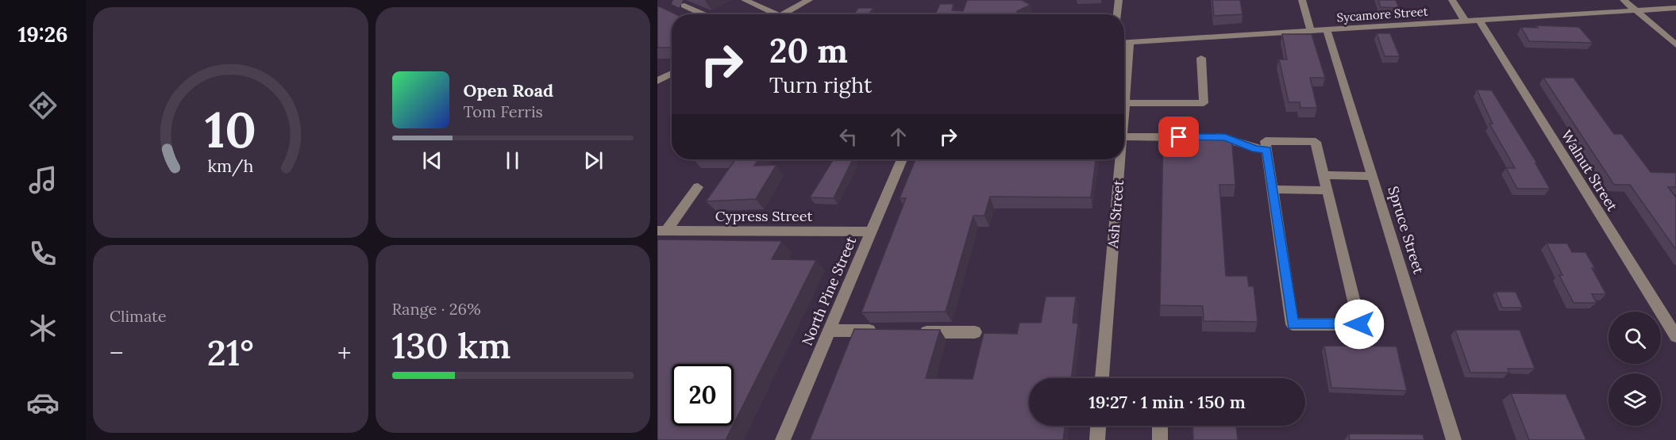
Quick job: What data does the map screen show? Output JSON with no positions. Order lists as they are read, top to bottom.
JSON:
{
  "streets": {
    "street": [
      "Sycamore Street",
      "Walnut Street",
      "Ash Street",
      "Cypress Street",
      "Spruce Street",
      "North Pine Street"
    ]
  },
  "crossings": [
    ["Sycamore Street", "Walnut Street"],
    ["Sycamore Street", "Ash Street"],
    ["Sycamore Street", "Spruce Street"],
    ["Cypress Street", "North Pine Street"]
  ],
  "page": {
    "tabs": "19:26",
    "turn": ["20 m", "Turn right"],
    "song": ["Open Road", "Tom Ferris"],
    "tile": [
      "Climate",
      ["Range · 26%", "130 km"]
    ],
    "heat": ["−", "21°", "+"],
    "limit": "20",
    "trip": "19:27 · 1 min · 150 m",
    "gauge": ["10", "km/h"]
  }
}
